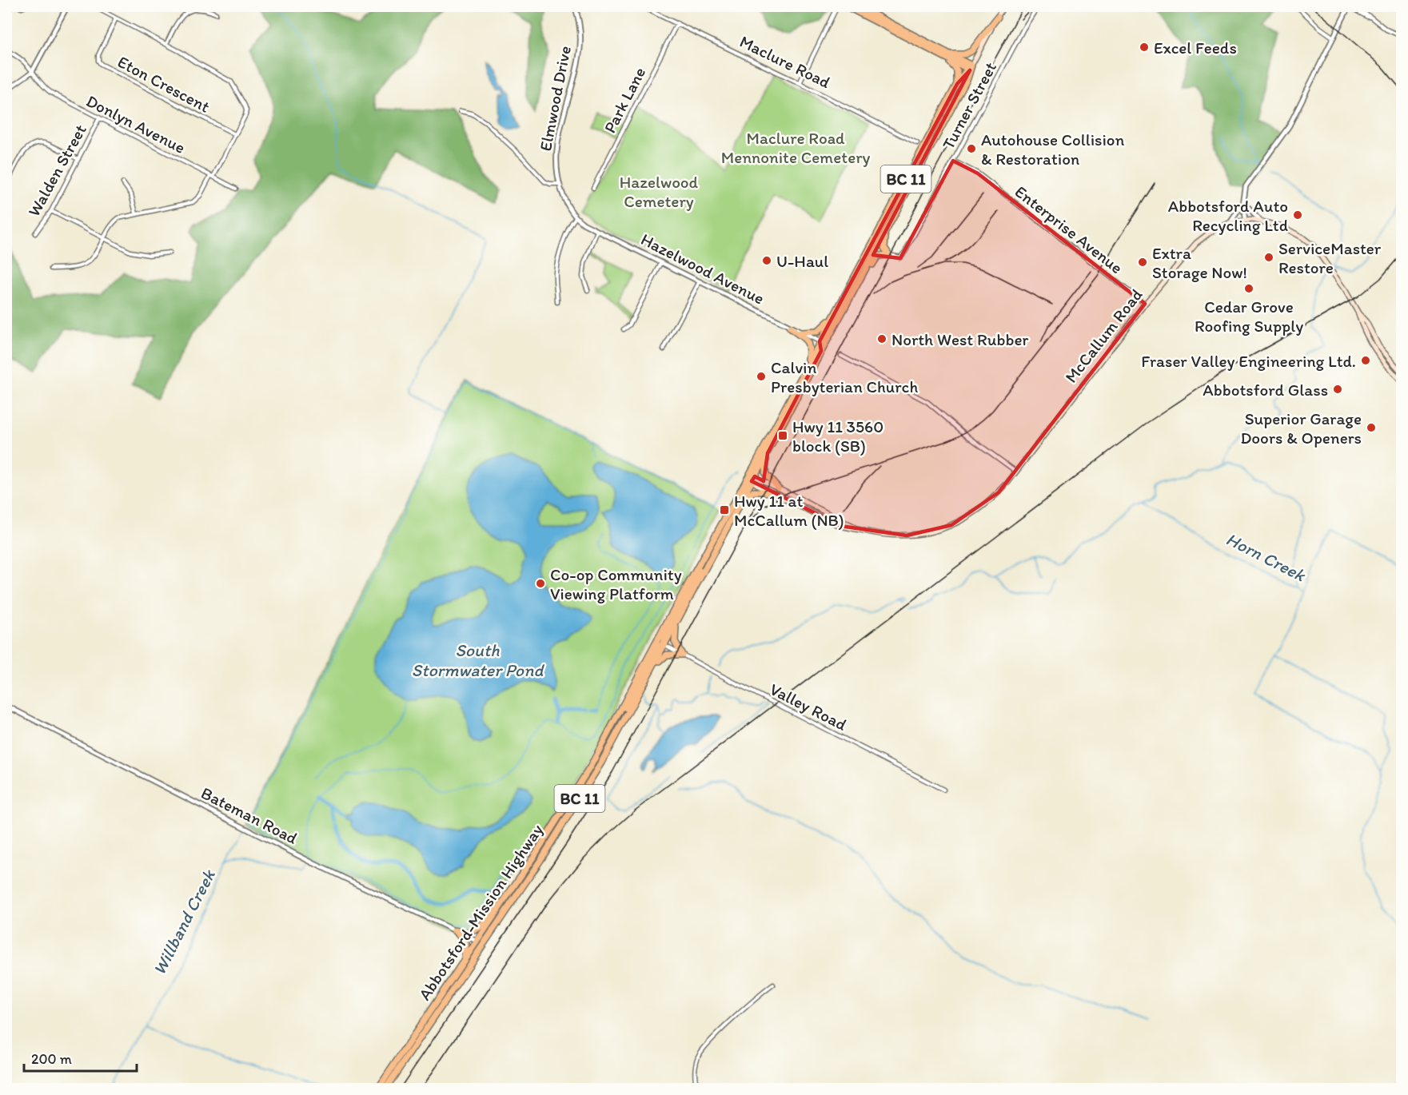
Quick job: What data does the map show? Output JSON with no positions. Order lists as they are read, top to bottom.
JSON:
{
  "streets": {
    "highway": ["BC 11", "Abbotsford-Mission Highway"],
    "main road": ["McCallum Road"],
    "street": [
      "Maclure Road",
      "Eton Crescent",
      "Elmwood Drive",
      "Park Lane",
      "Turner Street",
      "Donlyn Avenue",
      "Walden Street",
      "Enterprise Avenue",
      "Hazelwood Avenue",
      "Valley Road",
      "Bateman Road"
    ]
  },
  "crossings": [
    ["Maclure Road", "Park Lane"],
    ["Elmwood Drive", "Hazelwood Avenue"],
    ["Turner Street", "Enterprise Avenue"],
    ["Donlyn Avenue", "Walden Street"],
    ["Enterprise Avenue", "McCallum Road"],
    ["Hazelwood Avenue", "Abbotsford-Mission Highway"],
    ["McCallum Road", "Abbotsford-Mission Highway"],
    ["Valley Road", "Abbotsford-Mission Highway"],
    ["Bateman Road", "Abbotsford-Mission Highway"]
  ],
  "water": ["Horn Creek", "South Stormwater Pond", "Willband Creek"],
  "parks": ["Maclure Road Mennonite Cemetery", "Hazelwood Cemetery"],
  "places": {
    "other": [
      "Excel Feeds",
      "Autohouse Collision & Restoration",
      "Abbotsford Auto Recycling Ltd",
      "ServiceMaster Restore",
      "U-Haul",
      "Extra Storage Now!",
      "Cedar Grove Roofing Supply",
      "North West Rubber",
      "Fraser Valley Engineering Ltd.",
      "Calvin Presbyterian Church",
      "Abbotsford Glass",
      "Superior Garage Doors & Openers",
      "Co-op Community Viewing Platform"
    ],
    "transit": ["Hwy 11 3560 block (SB)", "Hwy 11 at McCallum (NB)"]
  },
  "scale_bar": "200 m"
}
